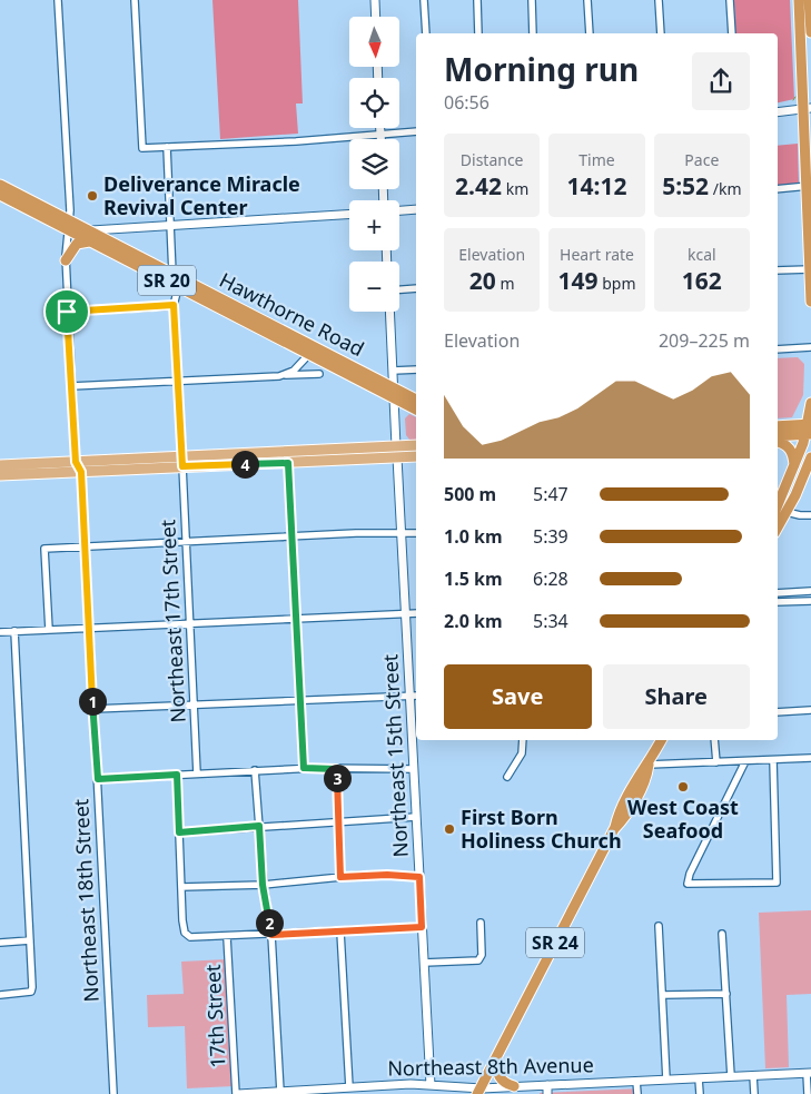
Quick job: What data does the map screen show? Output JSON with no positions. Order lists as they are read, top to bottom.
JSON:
{
  "streets": {
    "highway": ["SR 20", "Hawthorne Road", "SR 24"],
    "street": [
      "Northeast 17th Street",
      "Northeast 15th Street",
      "Northeast 18th Street",
      "17th Street",
      "Northeast 8th Avenue"
    ]
  },
  "crossings": [
    ["Hawthorne Road", "Northeast 17th Street"],
    ["Northeast 15th Street", "Northeast 8th Avenue"],
    ["SR 24", "Northeast 8th Avenue"],
    ["17th Street", "Northeast 8th Avenue"]
  ],
  "places": ["Deliverance Miracle Revival Center", "West Coast Seafood", "First Born Holiness Church"],
  "north": "bottom",
  "page": {
    "map_buttons": ["+", "−"],
    "heading": ["Morning run", "06:56"],
    "stats": [
      ["Distance", "2.42 km"],
      ["Time", "14:12"],
      ["Pace", "5:52 /km"],
      ["Elevation", "20 m"],
      ["Heart rate", "149 bpm"],
      ["kcal", "162"]
    ],
    "chart": ["Elevation", "209–225 m"],
    "pins": [
      "4",
      "1",
      "3",
      "2"
    ],
    "list": [
      {
        "name": "500 m",
        "note": "5:47"
      },
      {
        "name": "1.0 km",
        "note": "5:39"
      },
      {
        "name": "1.5 km",
        "note": "6:28"
      },
      {
        "name": "2.0 km",
        "note": "5:34"
      }
    ],
    "buttons": ["Save", "Share"]
  }
}
